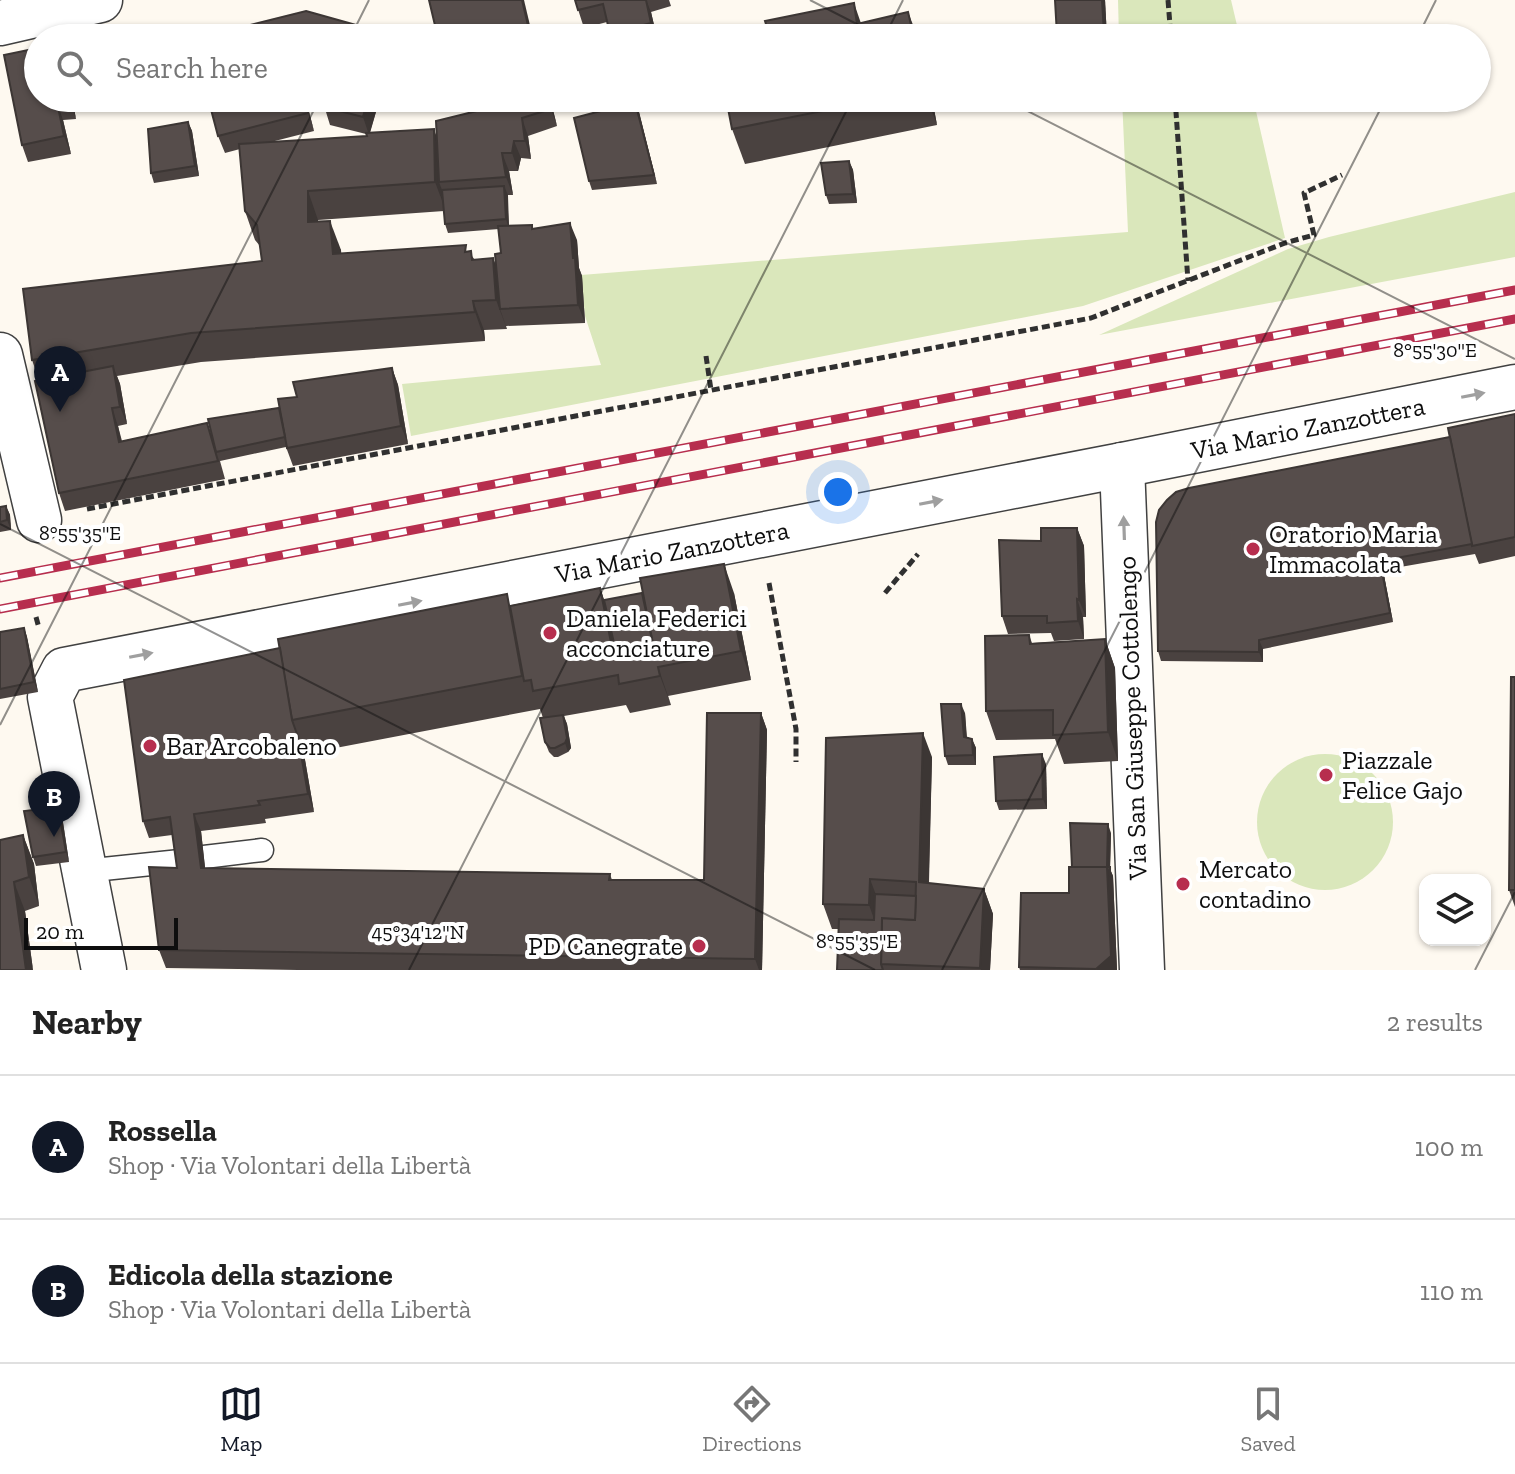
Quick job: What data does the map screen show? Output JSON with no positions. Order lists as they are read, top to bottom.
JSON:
{
  "streets": {
    "street": ["Via Mario Zanzottera", "Via San Giuseppe Cottolengo"]
  },
  "crossings": [
    ["Via Mario Zanzottera", "Via San Giuseppe Cottolengo"]
  ],
  "one_way": ["Via Mario Zanzottera", "Via San Giuseppe Cottolengo"],
  "places": [
    "Oratorio Maria Immacolata",
    "Daniela Federici acconciature",
    "Bar Arcobaleno",
    "Piazzale Felice Gajo",
    "Mercato contadino",
    "PD Canegrate"
  ],
  "scale_bar": "20 m",
  "page": {
    "search": "Search here",
    "pins": ["A", "B"],
    "scale": "20 m",
    "heading": ["Nearby", "2 results"],
    "list": [
      {
        "mark": "A",
        "name": "Rossella",
        "note": "Shop · Via Volontari della Libertà",
        "value": "100 m"
      },
      {
        "mark": "B",
        "name": "Edicola della stazione",
        "note": "Shop · Via Volontari della Libertà",
        "value": "110 m"
      }
    ],
    "nav": ["Map", "Directions", "Saved"]
  },
  "coordinates": ["8°55'30\"E", "8°55'35\"E", "45°34'12\"N"]
}
